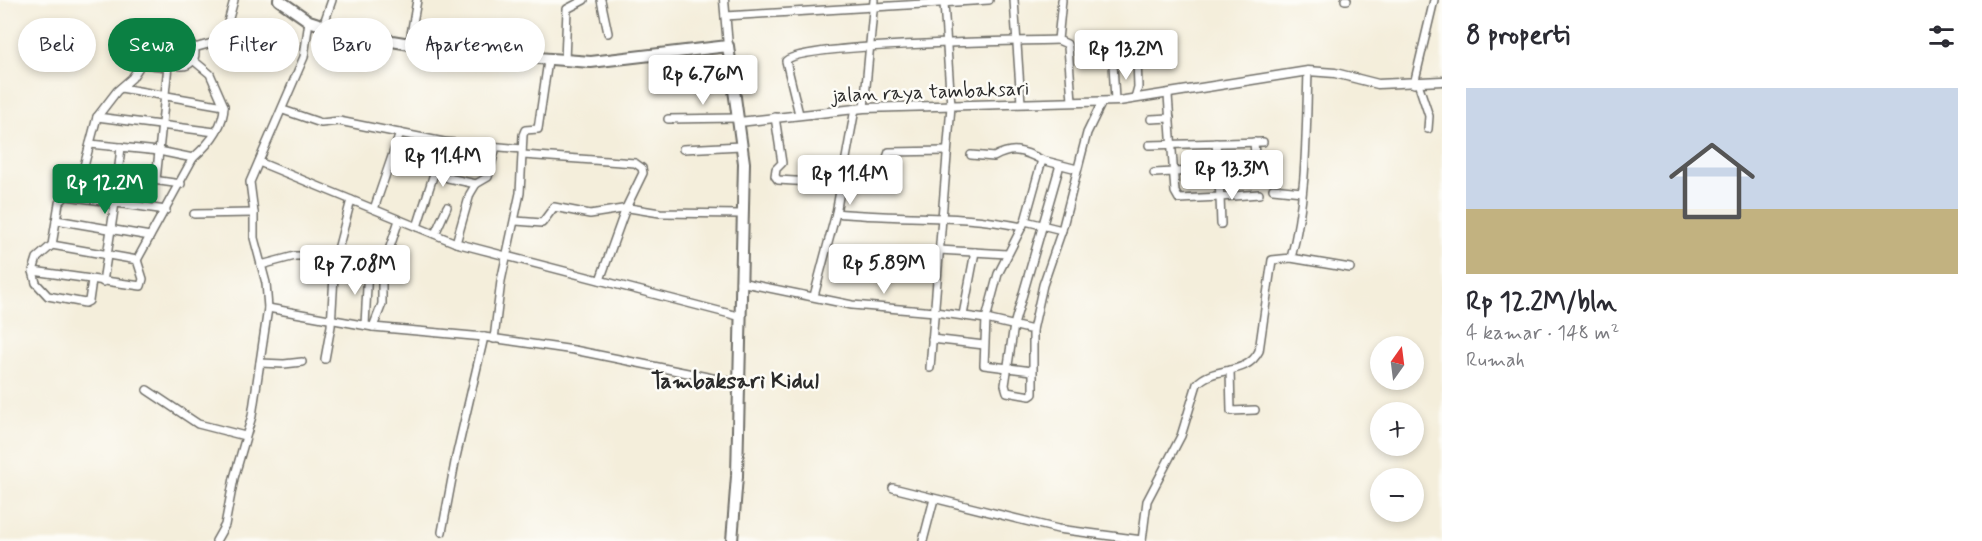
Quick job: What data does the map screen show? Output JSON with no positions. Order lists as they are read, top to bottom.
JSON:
{
  "streets": {
    "street": ["jalan raya tambaksari"]
  },
  "districts": ["Tambaksari Kidul"],
  "north": "top",
  "page": {
    "heading": "8 properti",
    "chip": [
      "Beli",
      "Sewa",
      "Filter",
      "Baru",
      "Apartemen"
    ],
    "price": [
      "Rp 13.2M",
      "Rp 6.76M",
      "Rp 11.4M",
      "Rp 13.3M",
      "Rp 11.4M",
      "Rp 12.2M",
      "Rp 5.89M",
      "Rp 7.08M"
    ],
    "list": [
      {
        "name": "Rp 12.2M/bln",
        "note": "4 kamar · 148 m² · Rumah"
      }
    ],
    "map_buttons": ["+", "−"]
  }
}
